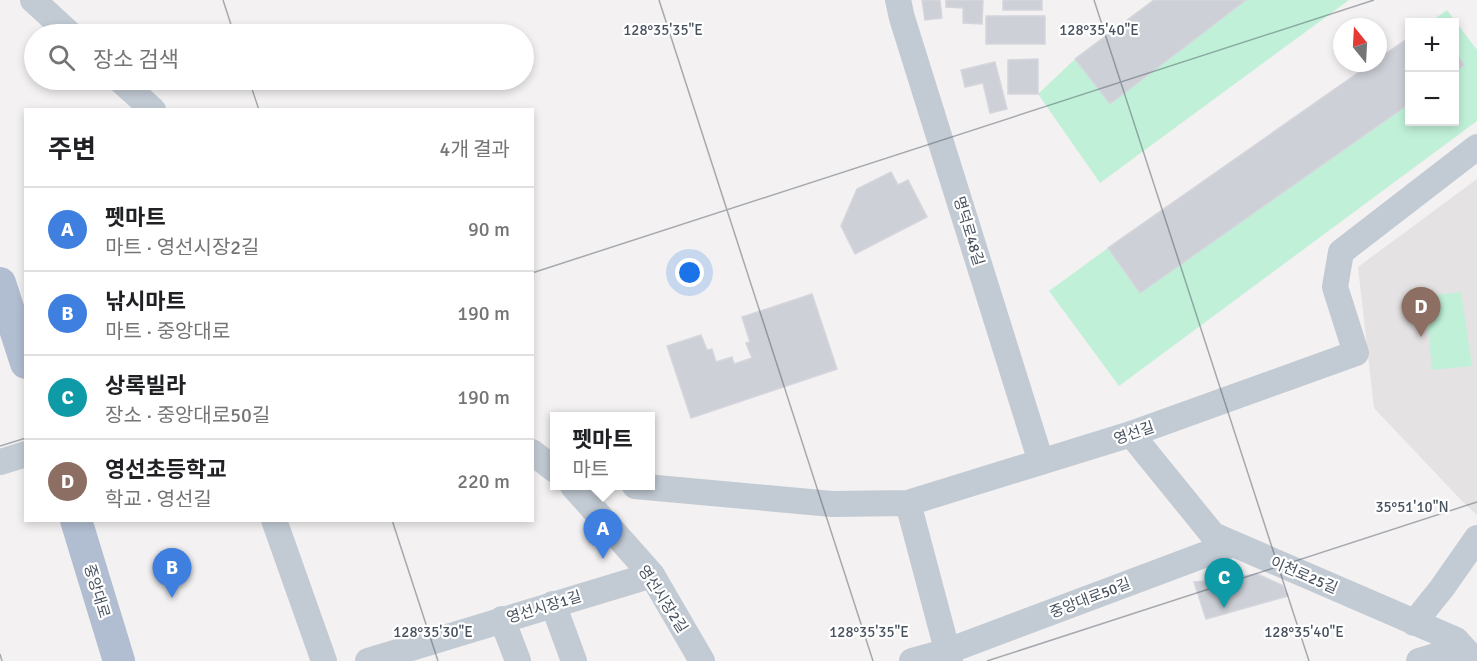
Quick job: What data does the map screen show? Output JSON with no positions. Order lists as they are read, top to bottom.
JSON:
{
  "streets": {
    "main road": ["중앙대로"],
    "street": [
      "명덕로48길",
      "영선길",
      "이천로25길",
      "중앙대로50길",
      "영선시장2길",
      "영선시장1길"
    ]
  },
  "crossings": [
    ["명덕로48길", "영선길"],
    ["영선길", "이천로25길"],
    ["이천로25길", "중앙대로50길"],
    ["영선시장2길", "영선시장1길"]
  ],
  "north": "top",
  "page": {
    "map_buttons": ["+", "−"],
    "search": "장소 검색",
    "heading": ["주변", "4개 결과"],
    "list": [
      {
        "mark": "A",
        "name": "펫마트",
        "note": "마트 · 영선시장2길",
        "value": "90 m"
      },
      {
        "mark": "B",
        "name": "낚시마트",
        "note": "마트 · 중앙대로",
        "value": "190 m"
      },
      {
        "mark": "C",
        "name": "상록빌라",
        "note": "장소 · 중앙대로50길",
        "value": "190 m"
      },
      {
        "mark": "D",
        "name": "영선초등학교",
        "note": "학교 · 영선길",
        "value": "220 m"
      }
    ],
    "pins": [
      "D",
      "A",
      "B",
      "C"
    ],
    "popup": ["펫마트", "마트"]
  },
  "coordinates": [
    "128°35'35\"E",
    "128°35'40\"E",
    "35°51'10\"N",
    "128°35'30\"E"
  ]
}
